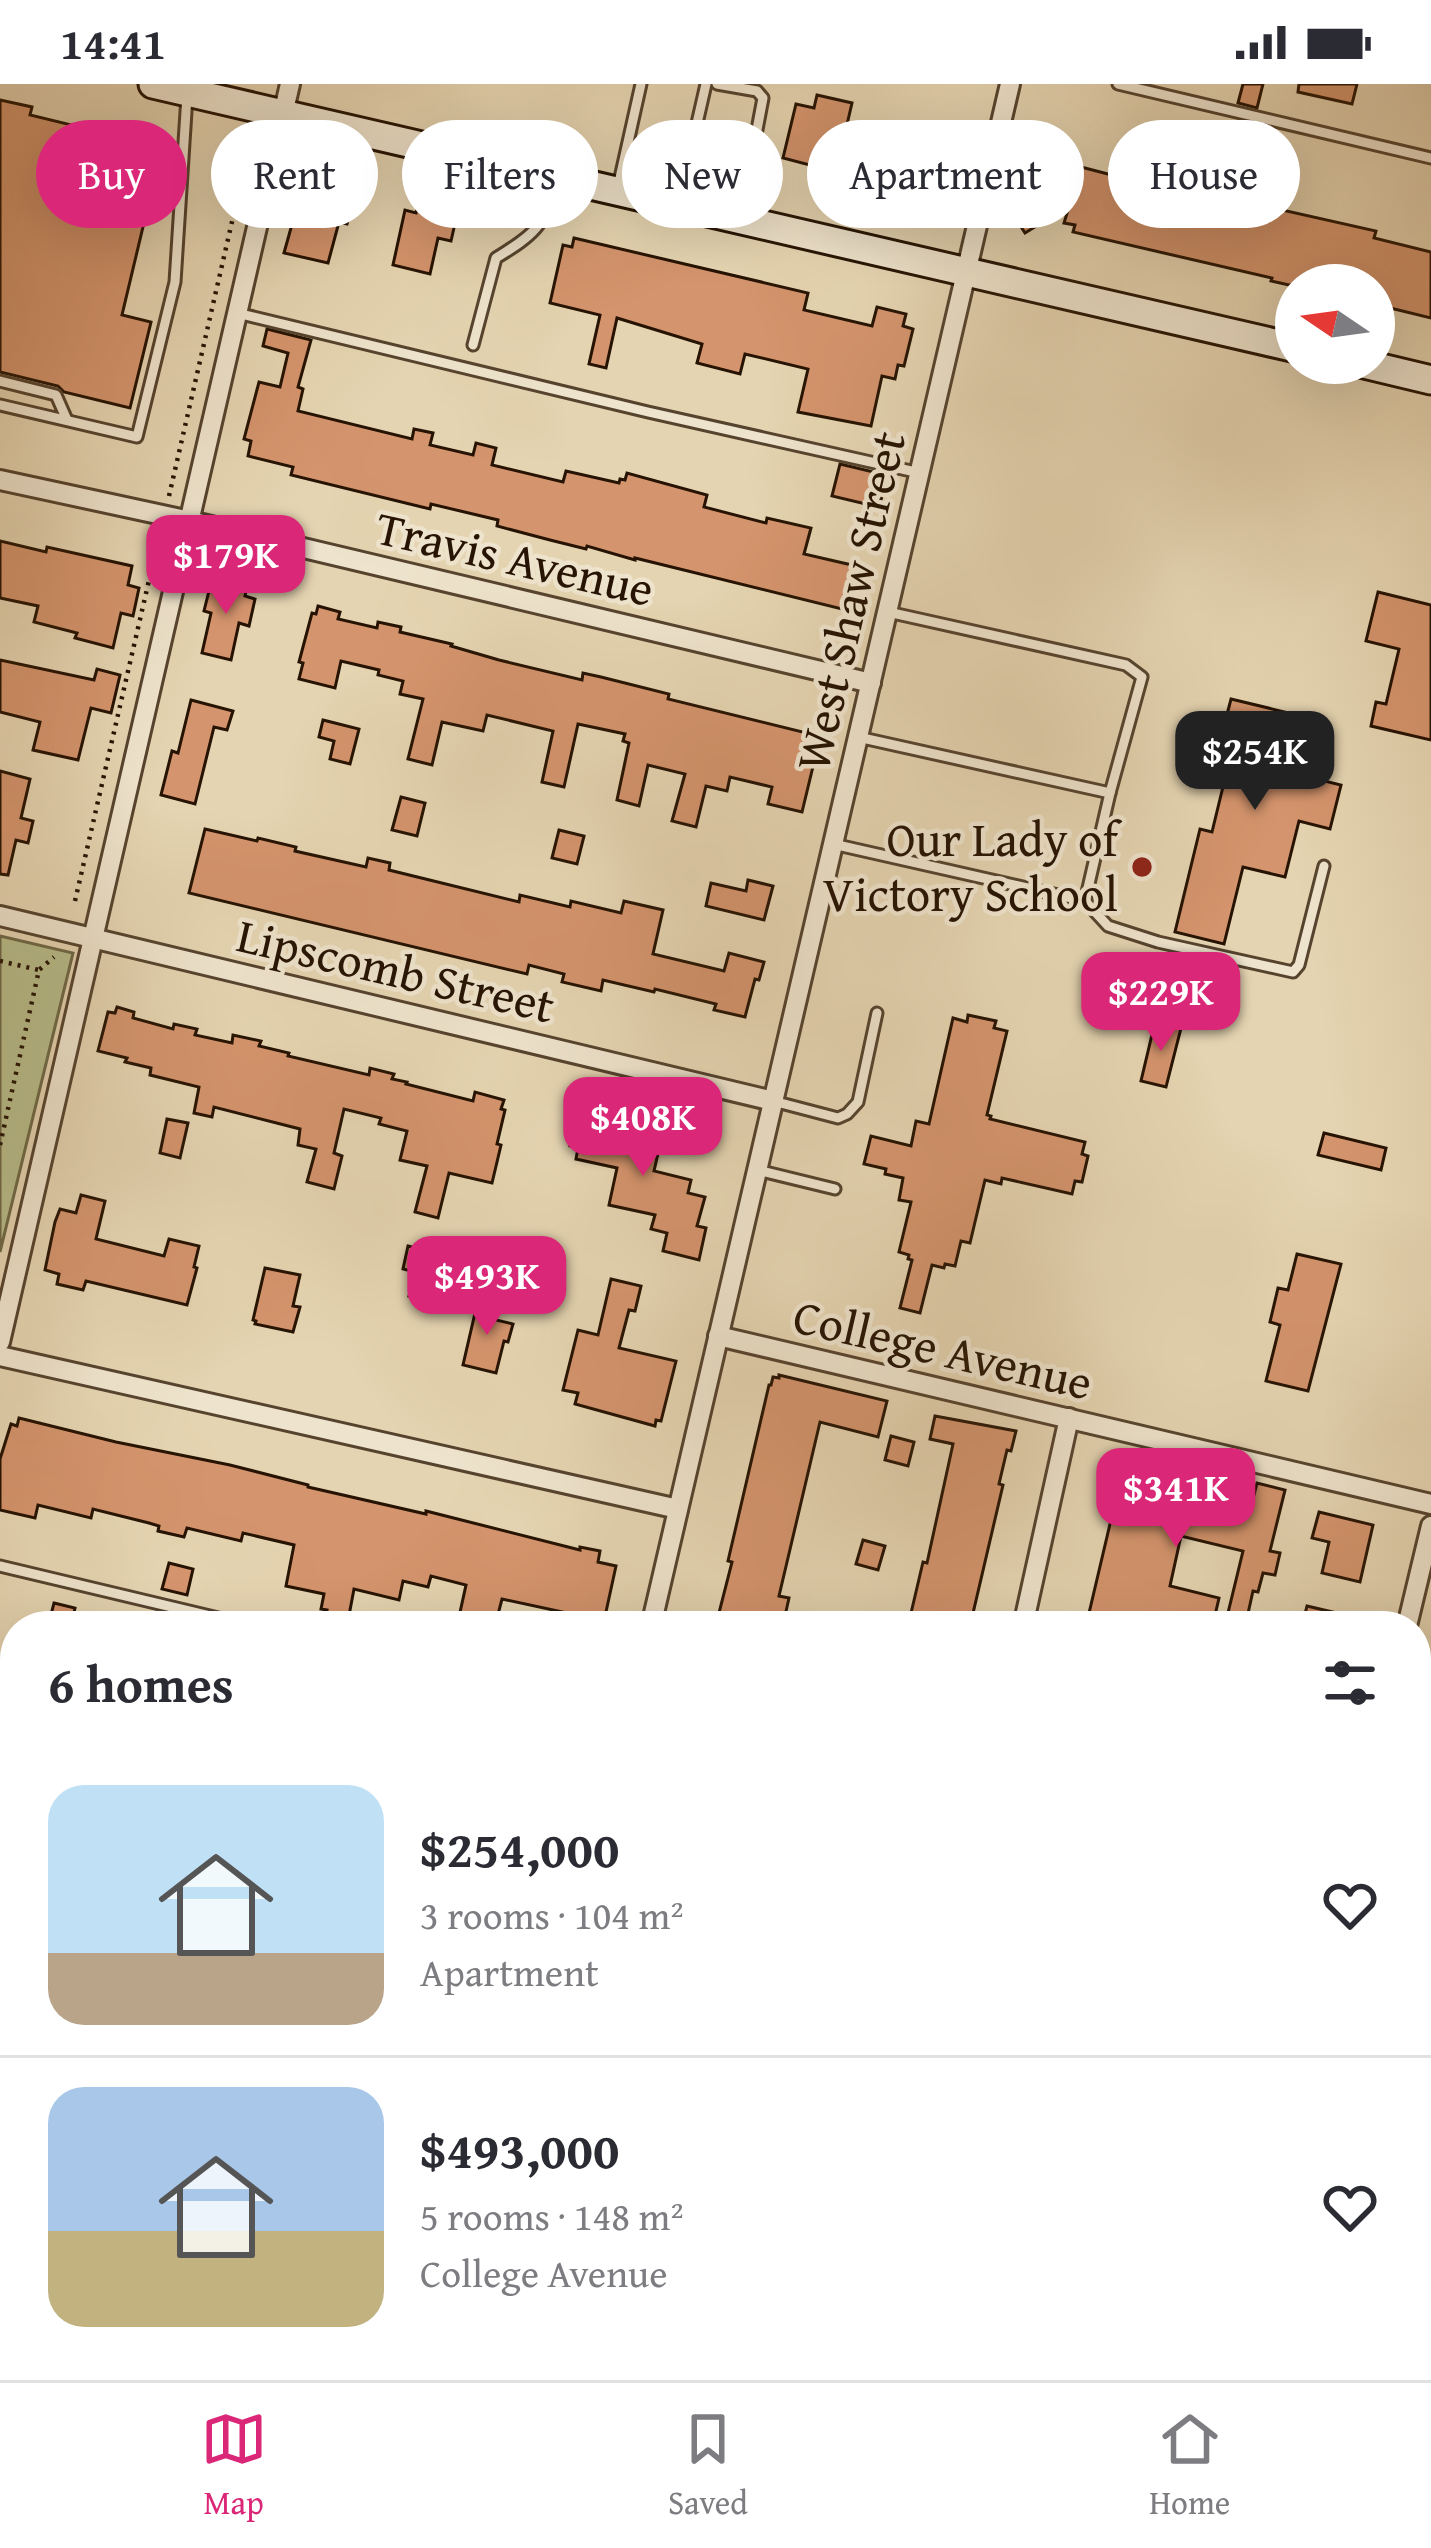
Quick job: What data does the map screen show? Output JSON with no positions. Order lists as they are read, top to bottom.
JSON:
{
  "streets": {
    "street": [
      "Travis Avenue",
      "West Shaw Street",
      "Lipscomb Street",
      "College Avenue"
    ]
  },
  "crossings": [
    ["Travis Avenue", "West Shaw Street"],
    ["West Shaw Street", "Lipscomb Street"],
    ["West Shaw Street", "College Avenue"]
  ],
  "places": ["Our Lady of Victory School"],
  "north": "left",
  "page": {
    "status": "14:41",
    "chip": [
      "Buy",
      "Rent",
      "Filters",
      "New",
      "Apartment",
      "House"
    ],
    "price": [
      "$179K",
      "$254K",
      "$229K",
      "$408K",
      "$493K",
      "$341K"
    ],
    "heading": "6 homes",
    "list": [
      {
        "name": "$254,000",
        "note": "3 rooms · 104 m² · Apartment"
      },
      {
        "name": "$493,000",
        "note": "5 rooms · 148 m² · College Avenue"
      }
    ],
    "tabs": ["Map", "Saved", "Home"]
  }
}
